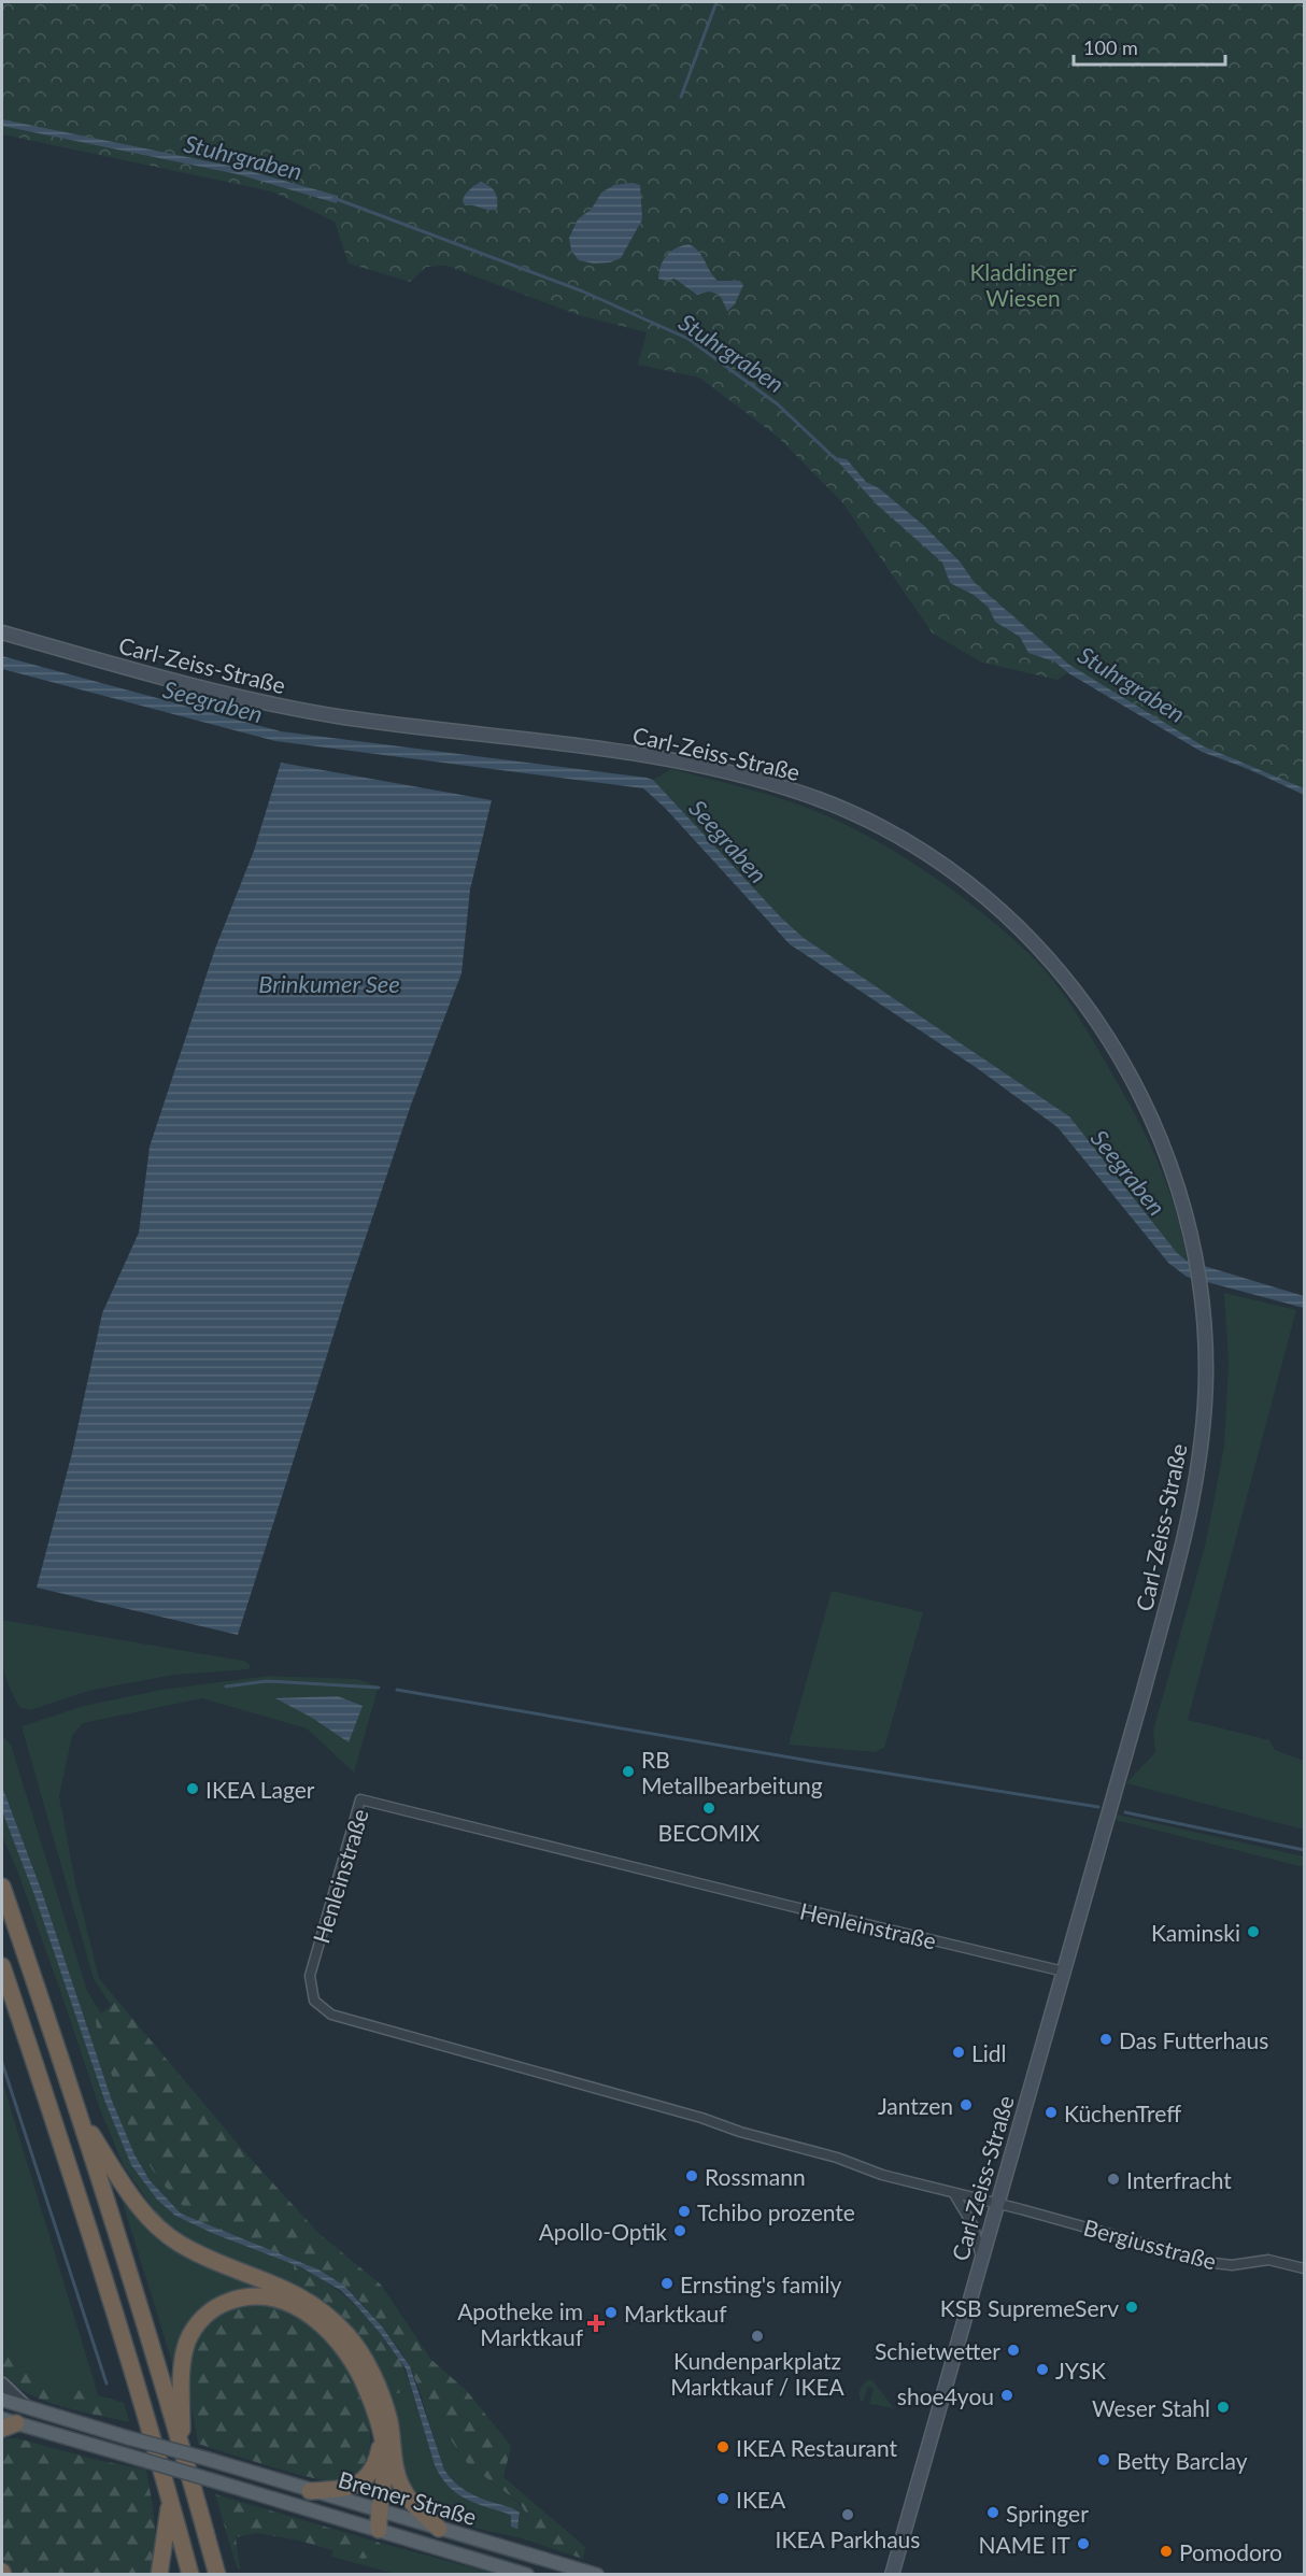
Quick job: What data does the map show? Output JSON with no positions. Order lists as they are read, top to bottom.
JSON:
{
  "streets": {
    "main road": ["Carl-Zeiss-Straße", "Bremer Straße"],
    "street": ["Henleinstraße", "Bergiusstraße"]
  },
  "crossings": [
    ["Carl-Zeiss-Straße", "Henleinstraße"],
    ["Carl-Zeiss-Straße", "Bergiusstraße"],
    ["Henleinstraße", "Bergiusstraße"]
  ],
  "water": ["Stuhrgraben", "Seegraben", "Brinkumer See"],
  "parks": ["Kladdinger Wiesen"],
  "places": {
    "other": [
      "RB Metallbearbeitung",
      "IKEA Lager",
      "BECOMIX",
      "Kaminski",
      "Das Futterhaus",
      "Lidl",
      "Jantzen",
      "KüchenTreff",
      "Rossmann",
      "Interfracht",
      "Tchibo prozente",
      "Apollo-Optik",
      "Ernsting's family",
      "KSB SupremeServ",
      "Marktkauf",
      "Kundenparkplatz Marktkauf / IKEA",
      "Schietwetter",
      "JYSK",
      "shoe4you",
      "Weser Stahl",
      "IKEA Restaurant",
      "Betty Barclay",
      "IKEA",
      "Springer",
      "IKEA Parkhaus",
      "NAME IT",
      "Pomodoro"
    ],
    "health": ["Apotheke im Marktkauf"]
  },
  "scale_bar": "100 m"
}
